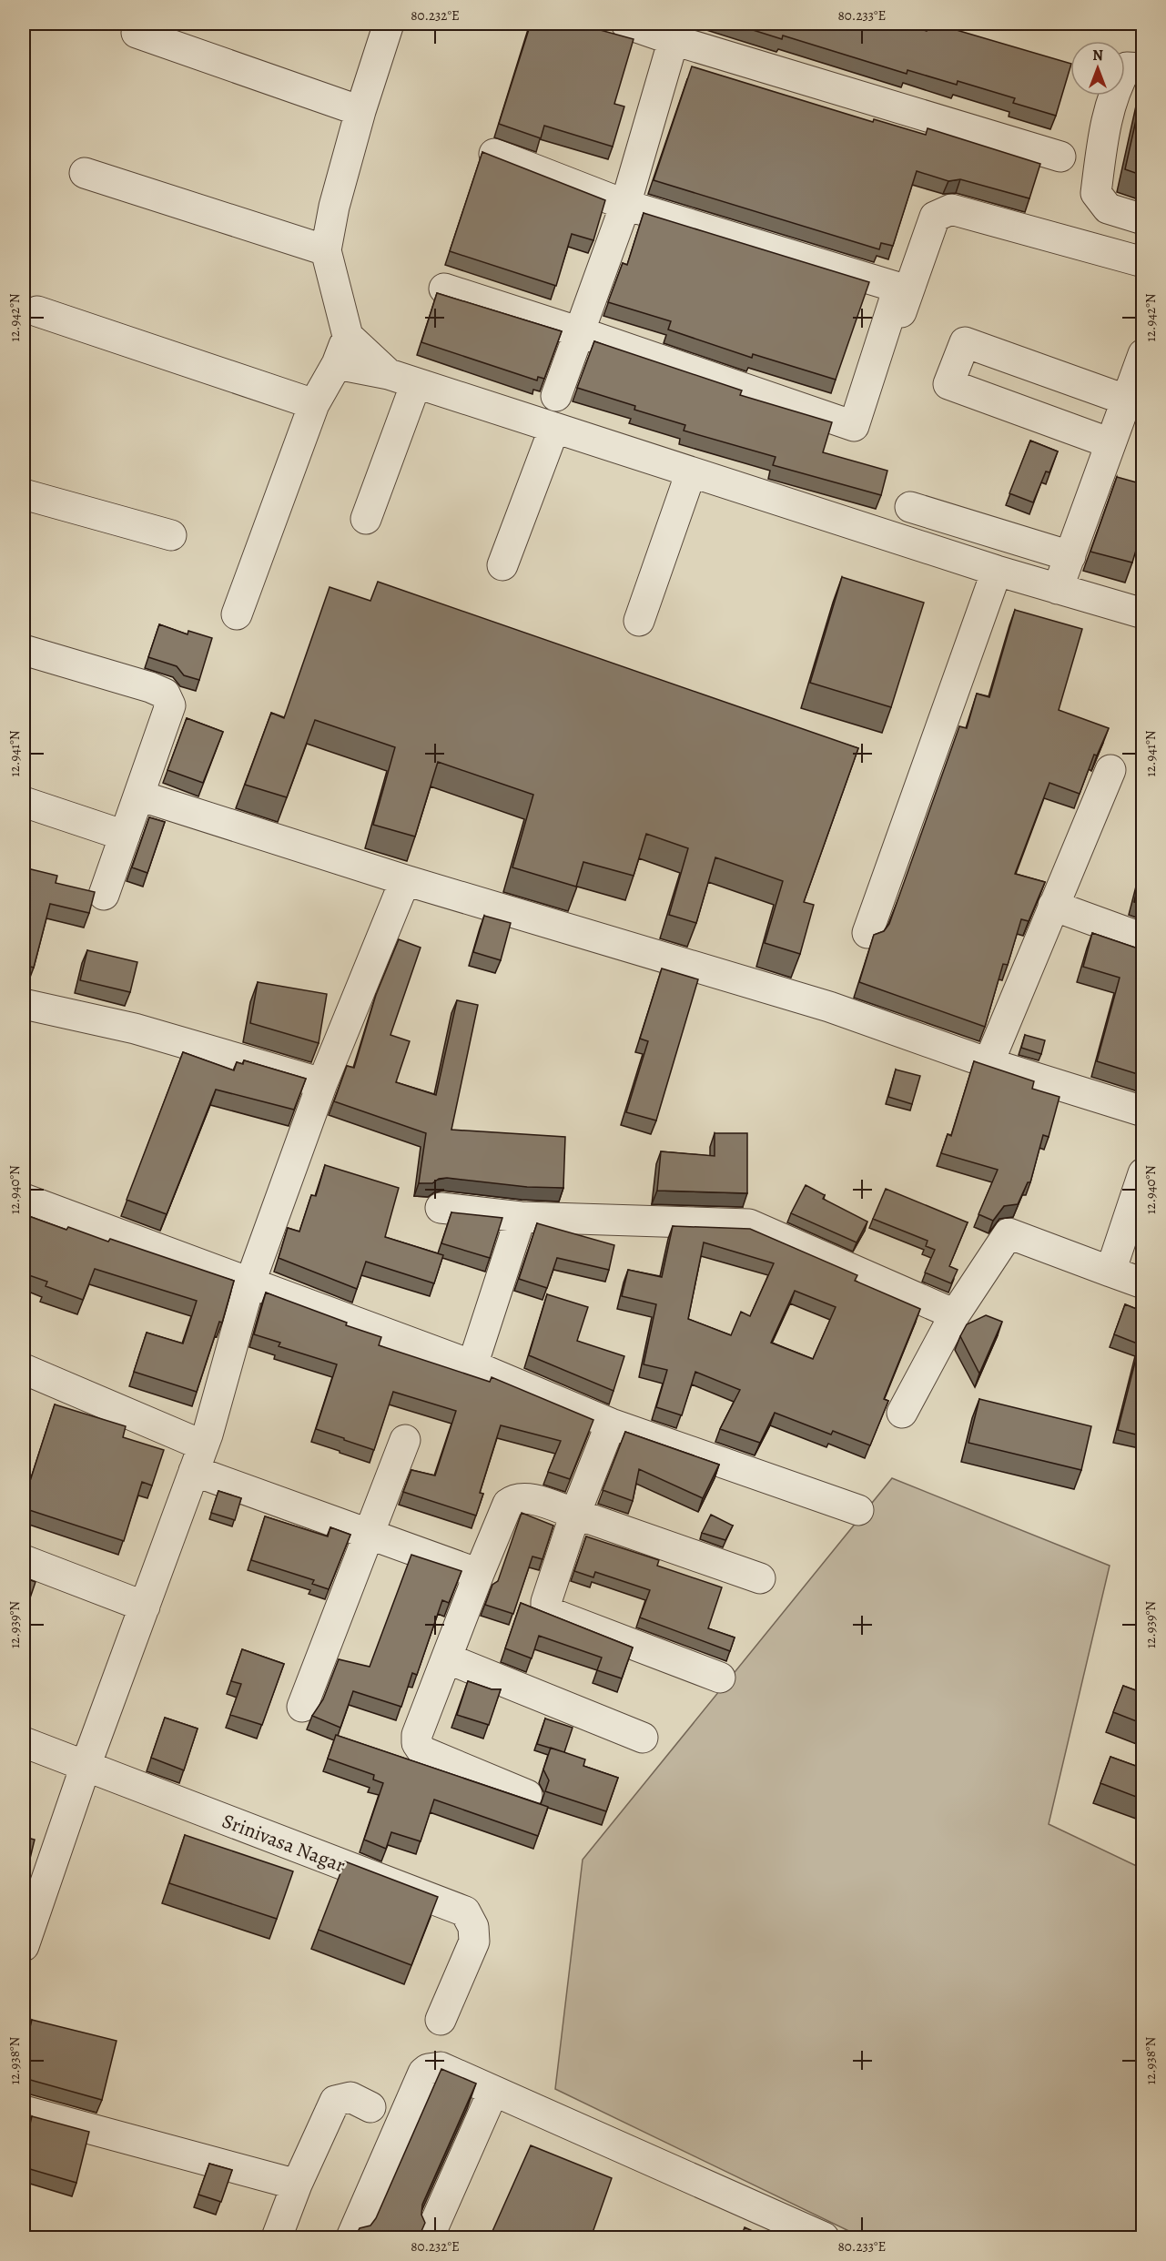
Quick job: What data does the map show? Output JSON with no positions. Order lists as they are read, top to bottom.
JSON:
{
  "streets": {
    "street": ["Srinivasa Nagar"]
  },
  "north": "top",
  "coordinates": [
    "80.232°E",
    "80.233°E",
    "12.942°N",
    "12.941°N",
    "12.940°N",
    "12.939°N",
    "12.938°N"
  ]
}
